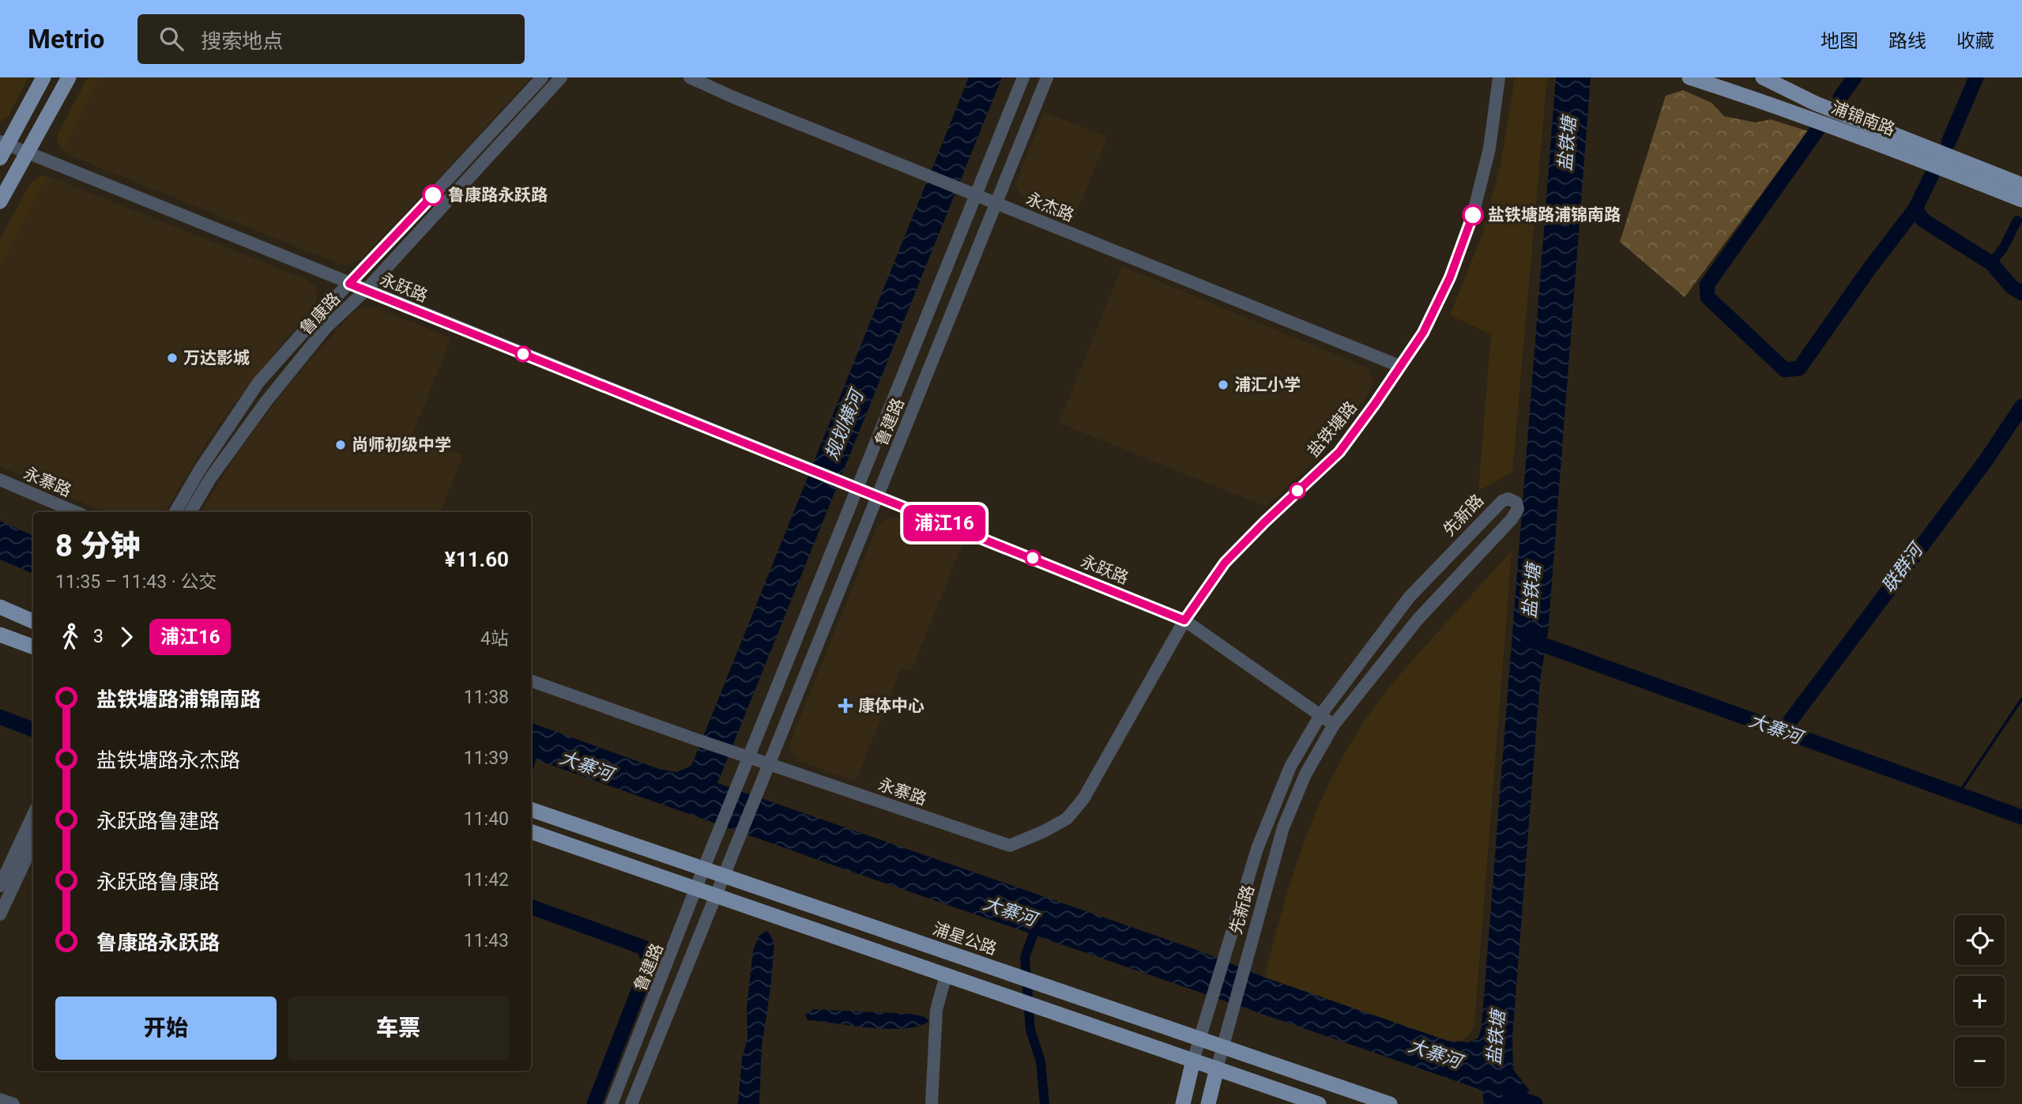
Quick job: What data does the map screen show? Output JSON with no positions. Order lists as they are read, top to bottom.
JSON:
{
  "streets": {
    "main road": ["浦锦南路", "浦星公路"],
    "street": [
      "永杰路",
      "永跃路",
      "鲁康路",
      "鲁建路",
      "盐铁塘路",
      "永寨路",
      "先新路"
    ]
  },
  "crossings": [
    ["永杰路", "鲁建路"],
    ["永杰路", "盐铁塘路"],
    ["永跃路", "鲁康路"],
    ["永跃路", "鲁建路"],
    ["永跃路", "盐铁塘路"],
    ["永跃路", "先新路"],
    ["鲁建路", "永寨路"],
    ["鲁建路", "浦星公路"],
    ["盐铁塘路", "永寨路"],
    ["先新路", "浦星公路"]
  ],
  "water": [
    "盐铁塘",
    "规划横河",
    "联群河",
    "大寨河"
  ],
  "places": {
    "other": [
      "鲁康路永跃路",
      "盐铁塘路浦锦南路",
      "万达影城",
      "浦汇小学",
      "尚师初级中学"
    ],
    "health": ["康体中心"]
  },
  "lines": ["bus line 浦江16"],
  "page": {
    "header": "Metrio",
    "search": "搜索地点",
    "nav": ["地图", "路线", "收藏"],
    "on_map": "浦江16",
    "heading": ["8 分钟", "11:35 – 11:43 · 公交", "¥11.60"],
    "legs": ["3", "浦江16", "4站"],
    "list": [
      {
        "name": "盐铁塘路浦锦南路",
        "value": "11:38"
      },
      {
        "name": "盐铁塘路永杰路",
        "value": "11:39"
      },
      {
        "name": "永跃路鲁建路",
        "value": "11:40"
      },
      {
        "name": "永跃路鲁康路",
        "value": "11:42"
      },
      {
        "name": "鲁康路永跃路",
        "value": "11:43"
      }
    ],
    "map_buttons": ["+", "−"],
    "buttons": ["开始", "车票"]
  }
}
